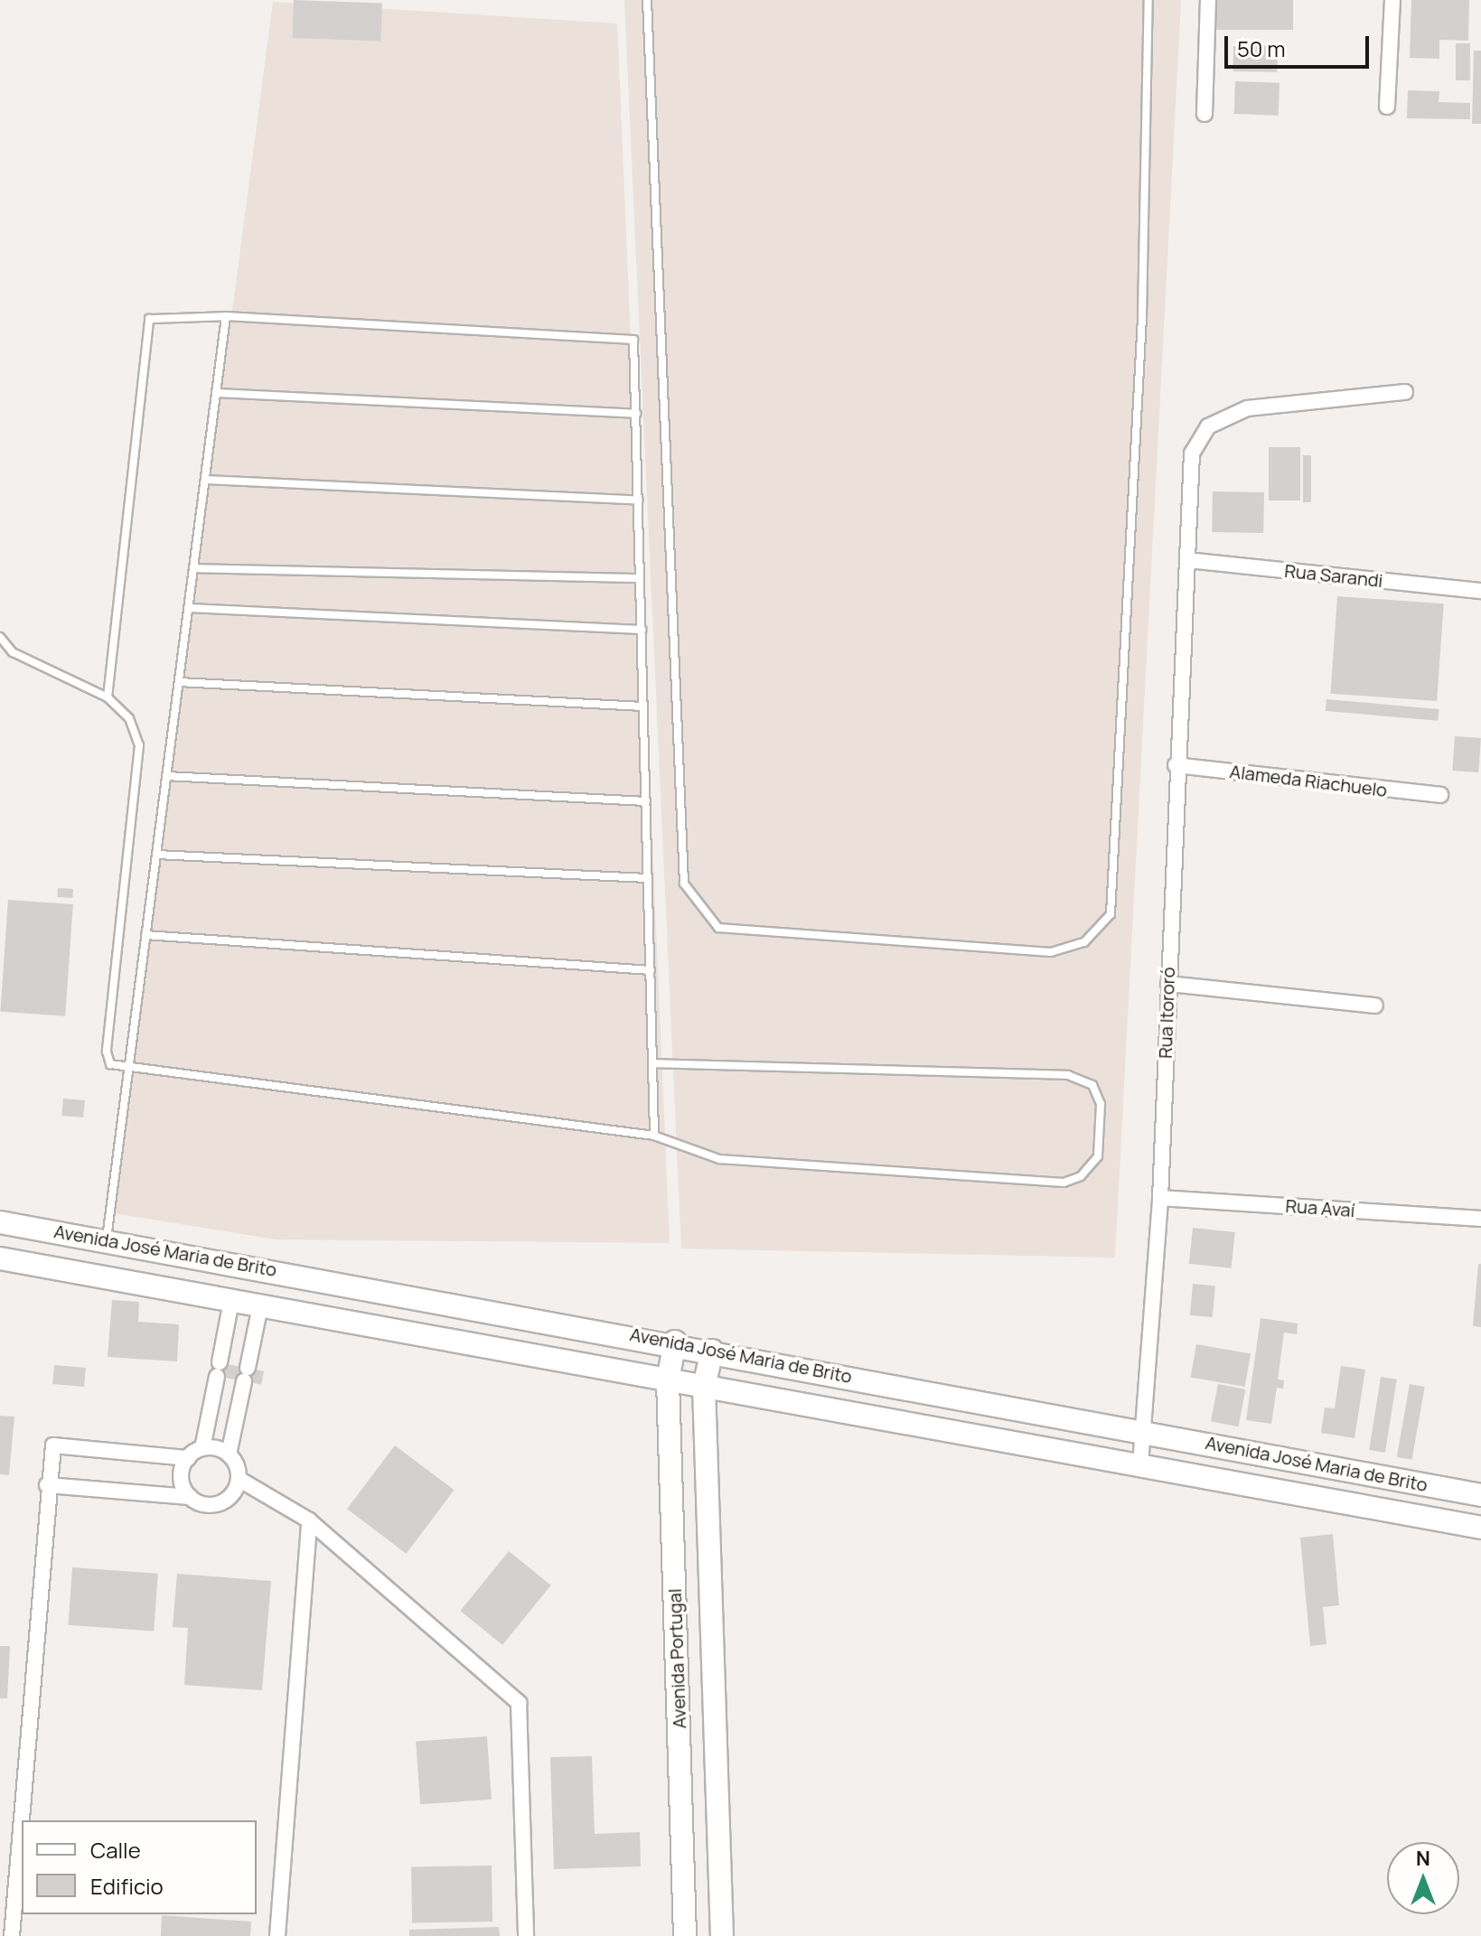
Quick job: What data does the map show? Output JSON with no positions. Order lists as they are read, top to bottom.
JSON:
{
  "streets": {
    "main road": ["Avenida José Maria de Brito", "Avenida Portugal"],
    "street": [
      "Rua Sarandi",
      "Alameda Riachuelo",
      "Rua Itororó",
      "Rua Avaí"
    ]
  },
  "crossings": [
    ["Rua Sarandi", "Rua Itororó"],
    ["Alameda Riachuelo", "Rua Itororó"],
    ["Rua Itororó", "Rua Avaí"],
    ["Rua Itororó", "Avenida José Maria de Brito"],
    ["Avenida José Maria de Brito", "Avenida Portugal"]
  ],
  "legend": ["Calle", "Edificio"],
  "scale_bar": "50 m",
  "north": "top"
}
